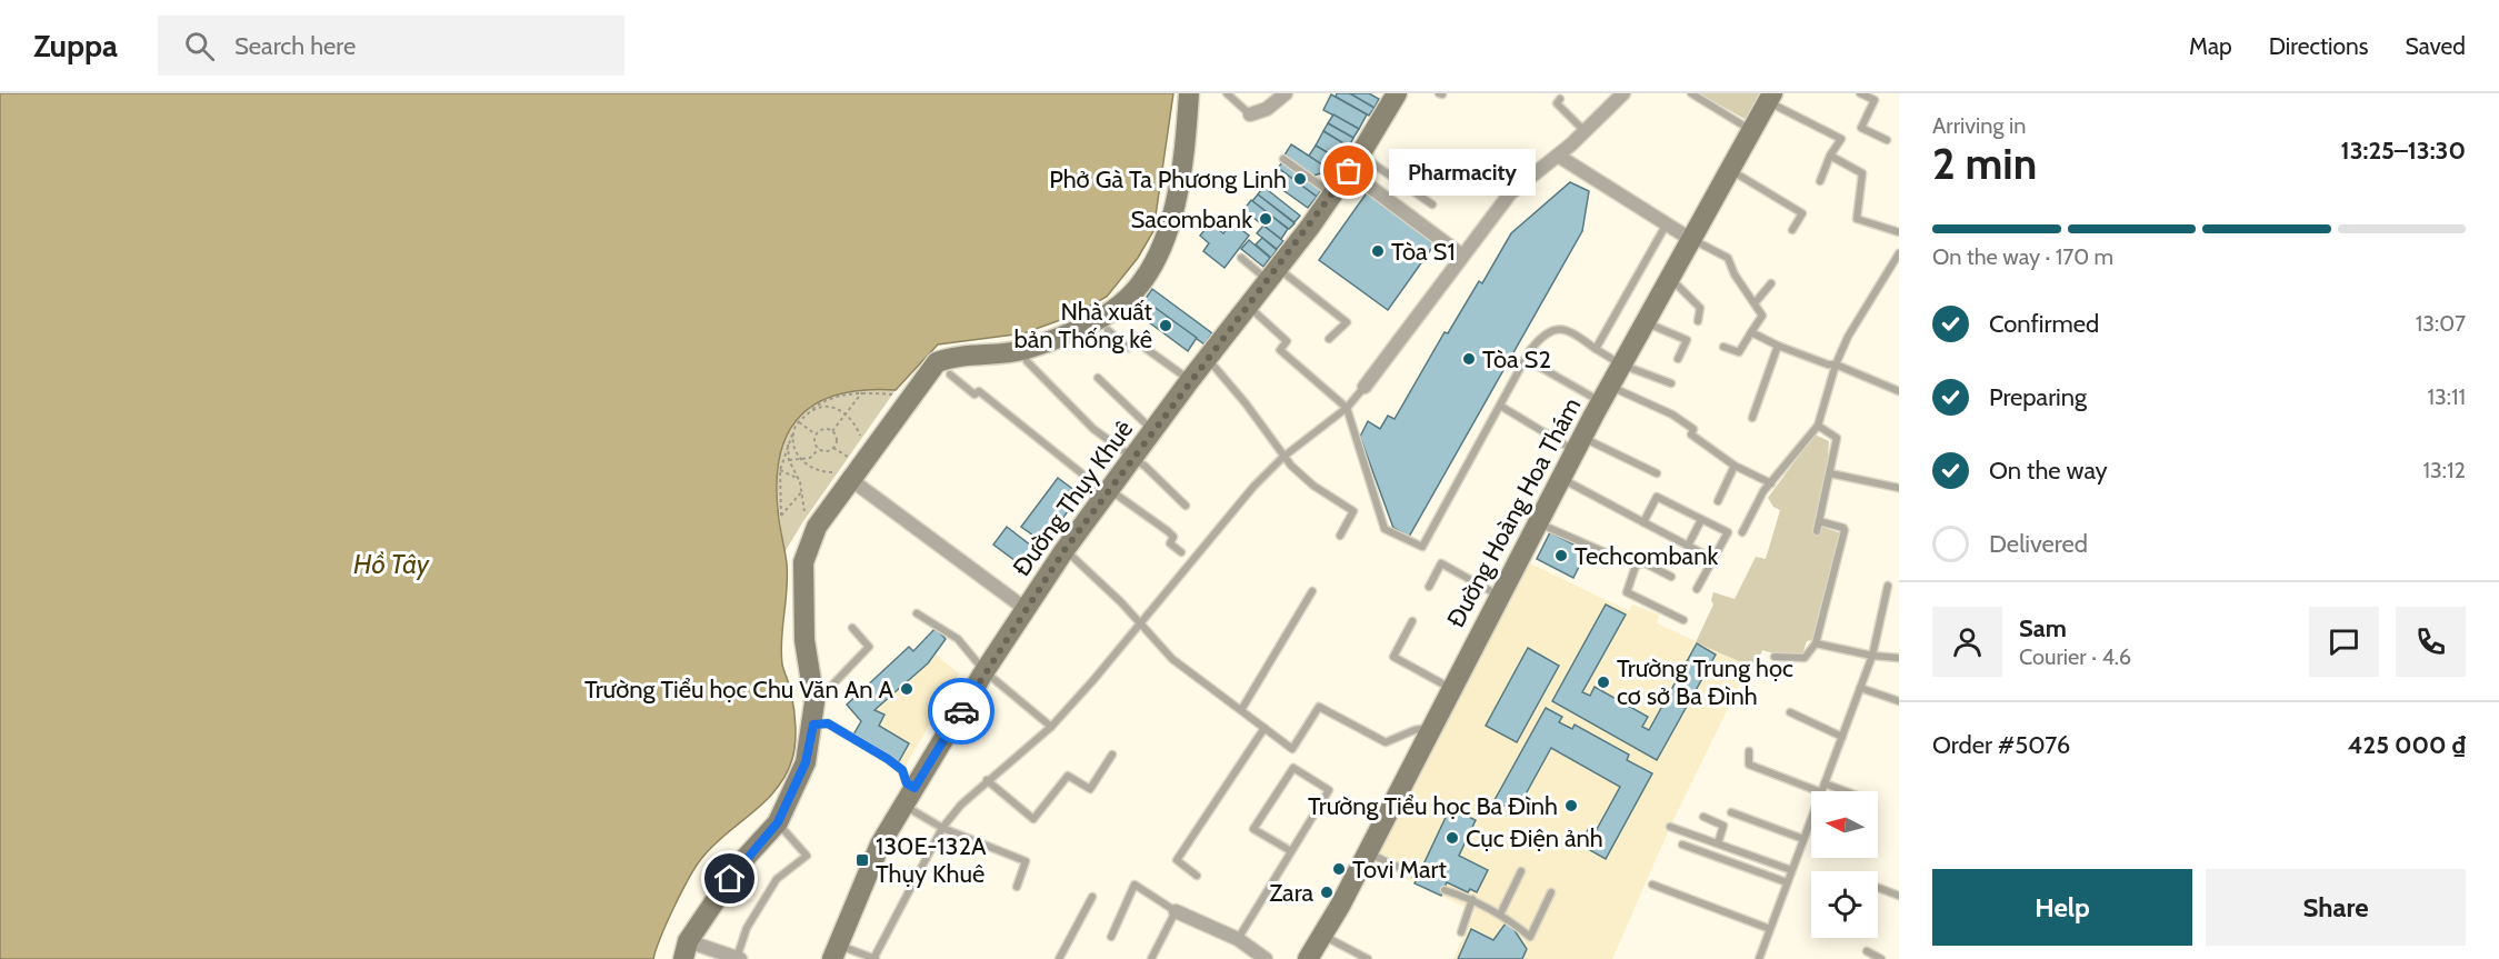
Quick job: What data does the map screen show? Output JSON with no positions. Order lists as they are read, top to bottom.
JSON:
{
  "streets": {
    "main road": ["Đường Thụy Khuê", "Đường Hoàng Hoa Thám"]
  },
  "water": ["Hồ Tây"],
  "places": {
    "other": [
      "Pharmacity",
      "Phở Gà Ta Phương Linh",
      "Sacombank",
      "Tòa S1",
      "Nhà xuất bản Thống kê",
      "Tòa S2",
      "Techcombank",
      "Trường Trung học cơ sở Ba Đình",
      "Trường Tiểu học Chu Văn An A",
      "Trường Tiểu học Ba Đình",
      "Cục Điện ảnh",
      "Tovi Mart",
      "Zara"
    ],
    "transit": ["130E-132A Thụy Khuê"]
  },
  "north": "left",
  "page": {
    "header": "Zuppa",
    "search": "Search here",
    "nav": ["Map", "Directions", "Saved"],
    "heading": ["2 min", "Arriving in", "13:25–13:30"],
    "panel": [
      "Sam",
      "Courier · 4.6",
      "Order #5076",
      "425 000 ₫"
    ],
    "bubble": "Pharmacity",
    "bar": "On the way · 170 m",
    "list": [
      ["Confirmed", "13:07"],
      ["Preparing", "13:11"],
      ["On the way", "13:12"],
      "Delivered"
    ],
    "buttons": ["Help", "Share"]
  }
}
